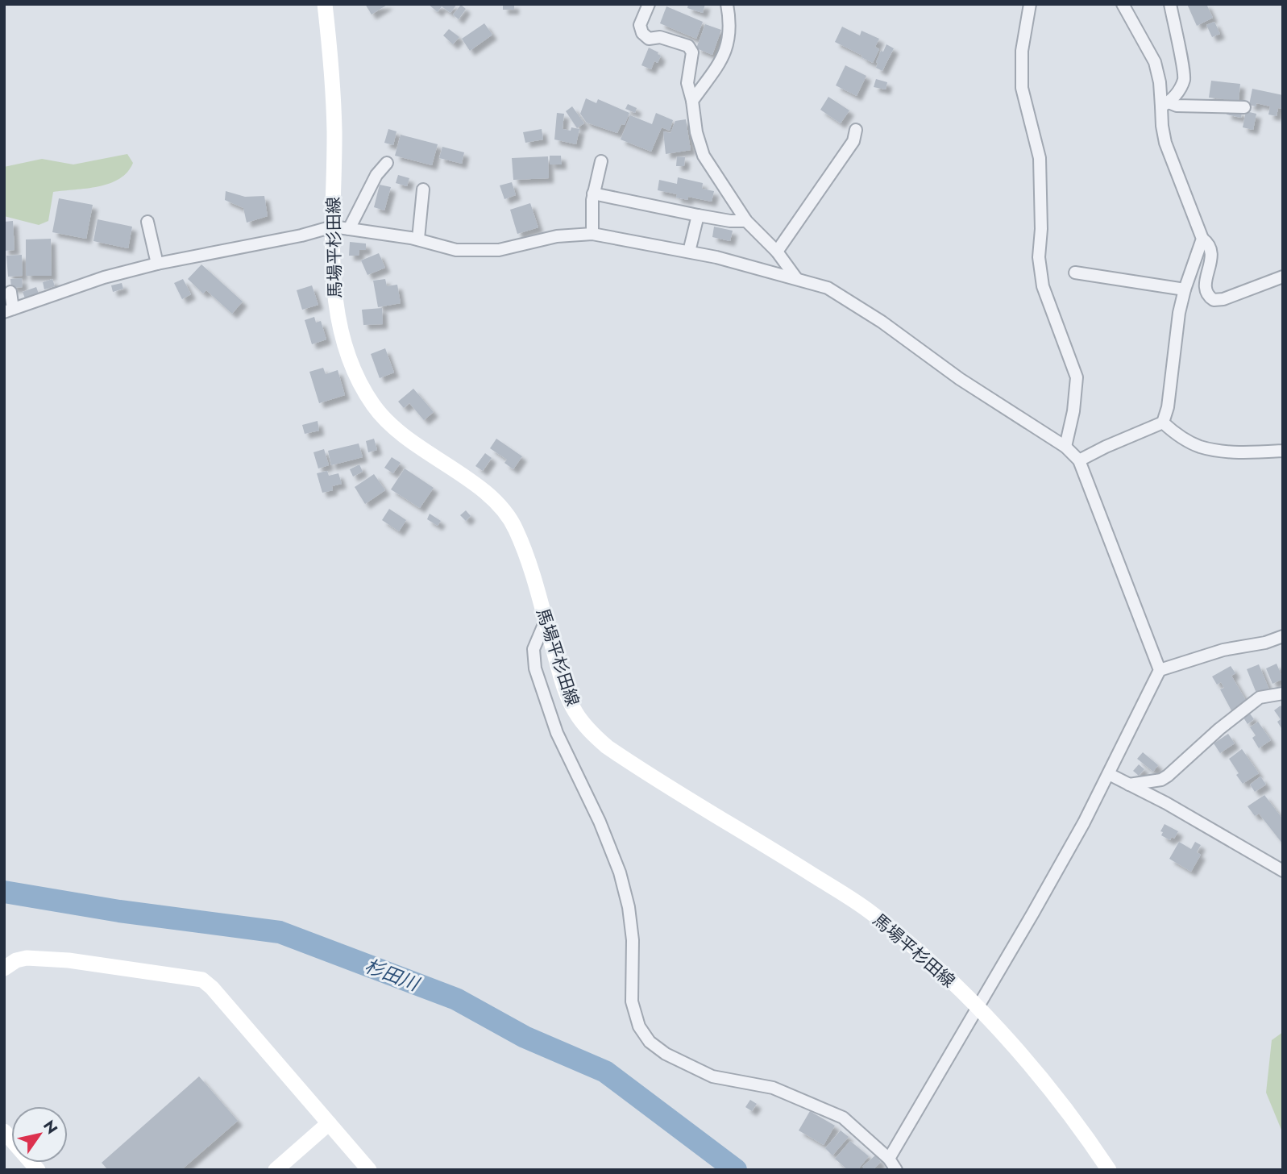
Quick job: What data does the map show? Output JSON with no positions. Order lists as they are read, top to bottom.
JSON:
{
  "streets": {
    "main road": ["馬場平杉田線"]
  },
  "water": ["杉田川"],
  "north": "top right"
}
